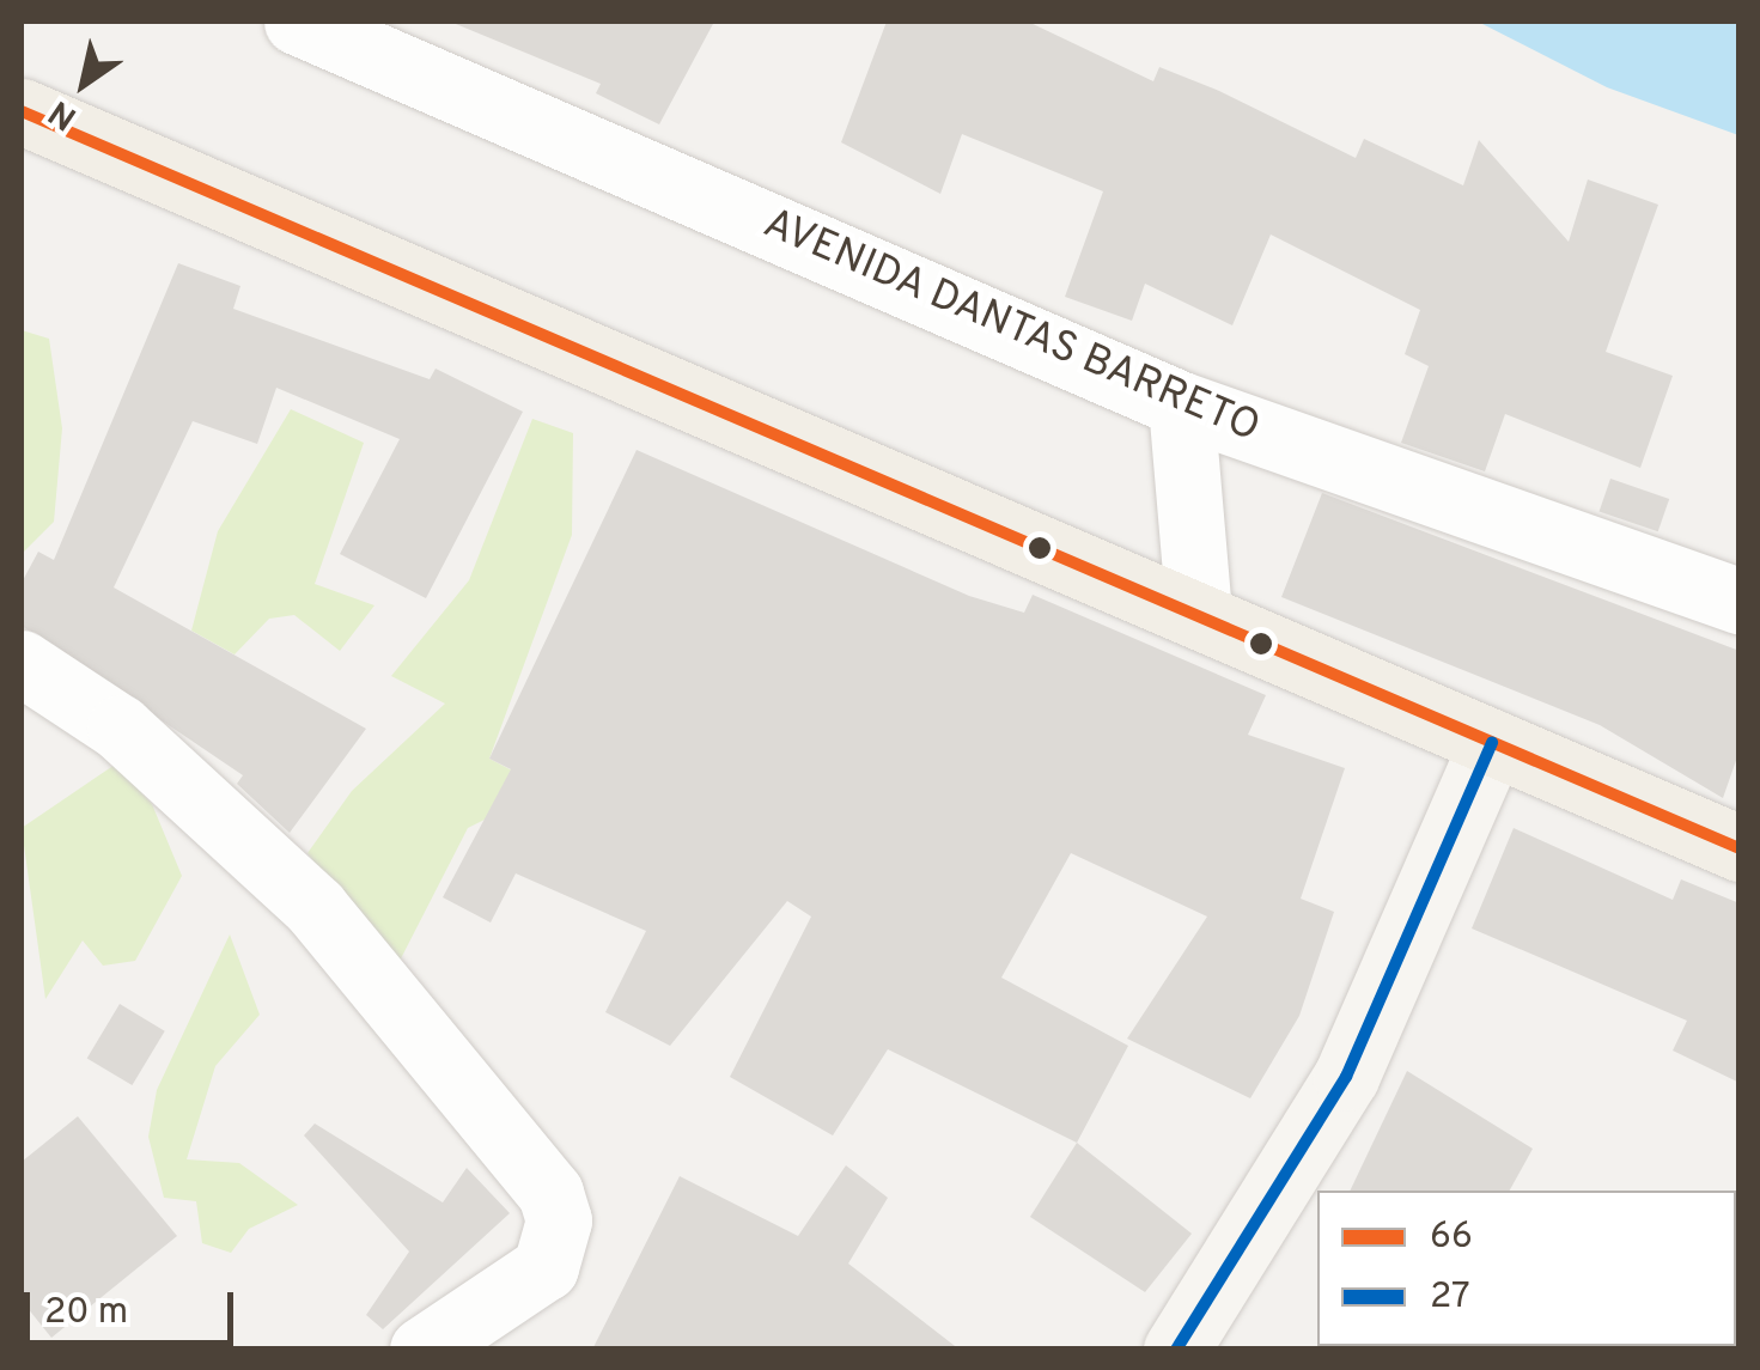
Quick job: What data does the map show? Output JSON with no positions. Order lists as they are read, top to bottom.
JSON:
{
  "streets": {
    "street": ["AVENIDA DANTAS BARRETO"]
  },
  "lines": ["transit line 66", "transit line 27"],
  "legend": ["66", "27"],
  "scale_bar": "20 m",
  "north": "bottom left"
}
